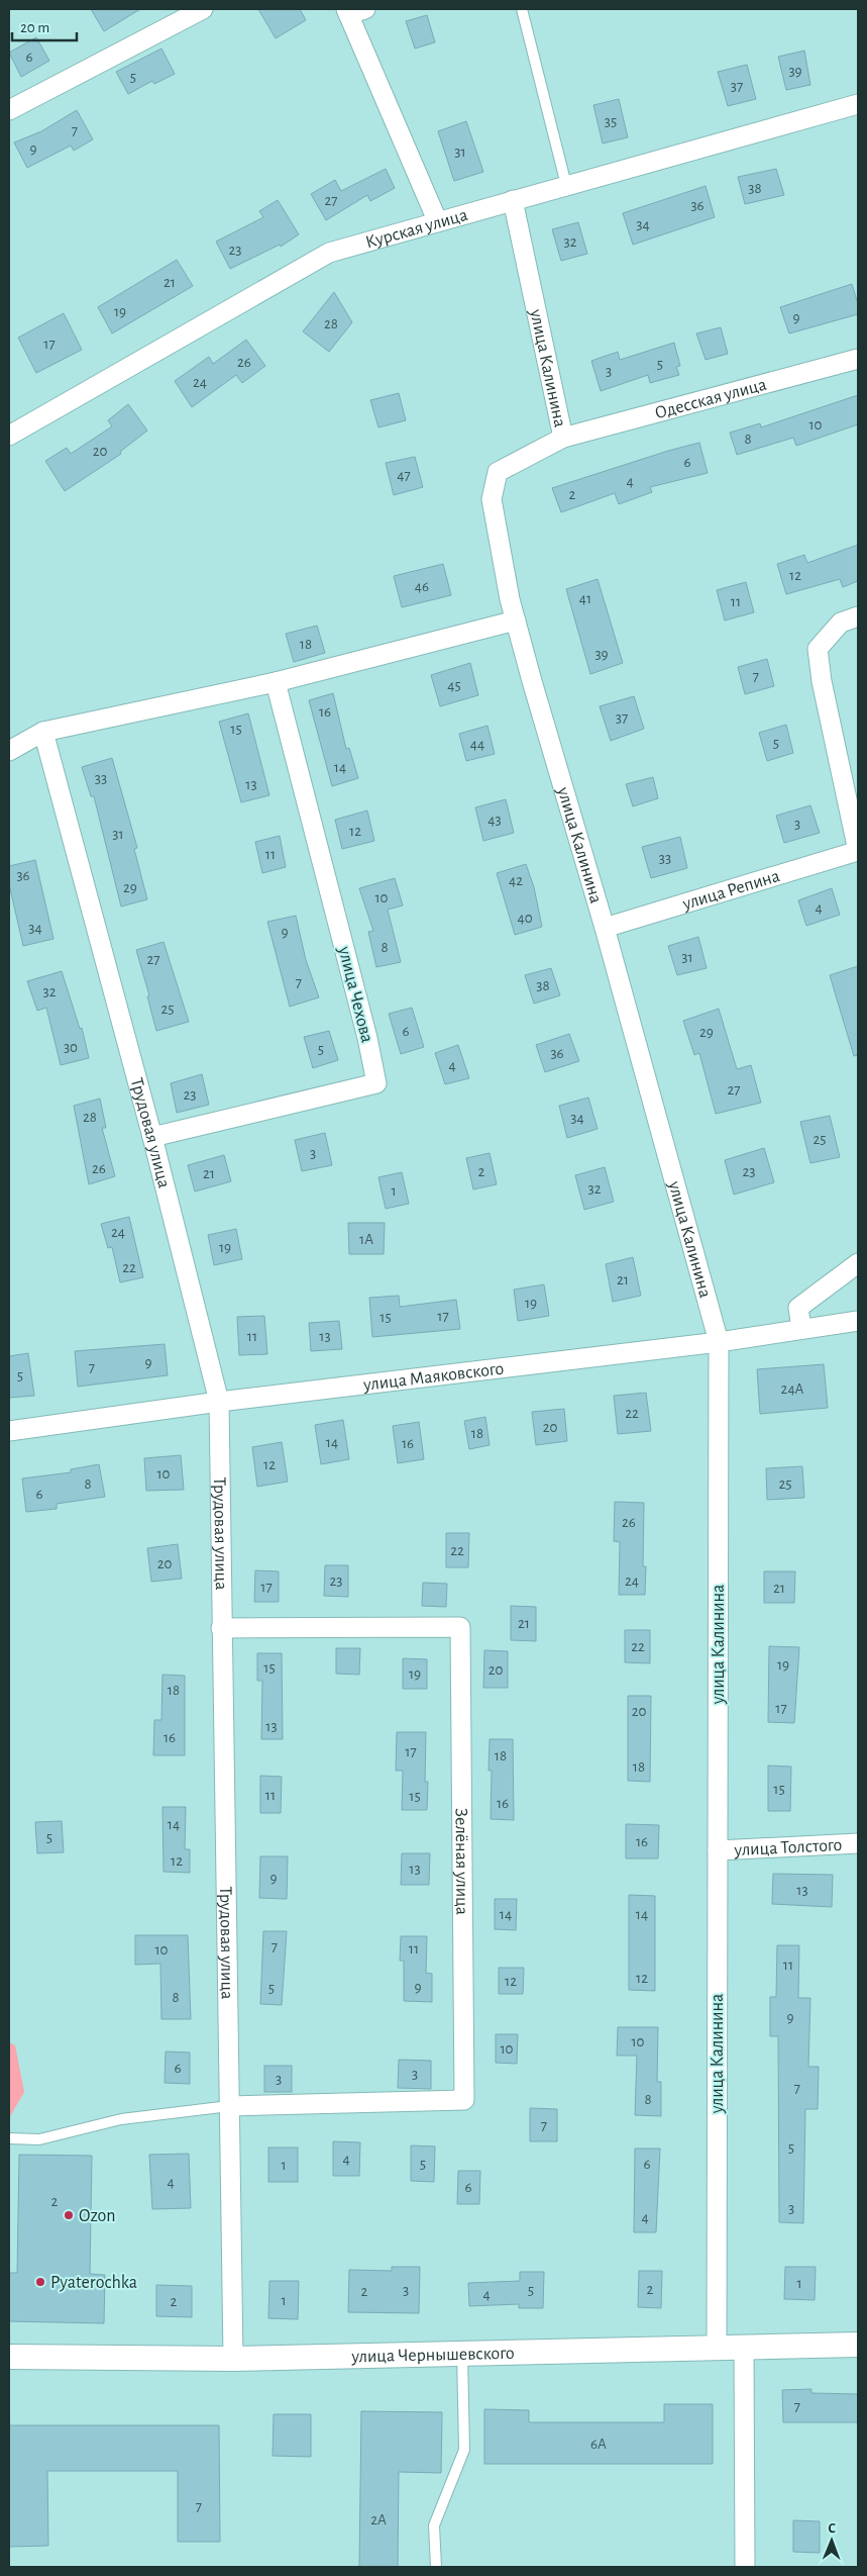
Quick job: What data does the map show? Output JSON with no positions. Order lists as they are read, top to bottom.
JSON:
{
  "streets": {
    "street": [
      "Курская улица",
      "улица Калинина",
      "Одесская улица",
      "улица Репина",
      "улица Чехова",
      "Трудовая улица",
      "улица Маяковского",
      "улица Толстого",
      "Зелёная улица",
      "улица Чернышевского"
    ]
  },
  "crossings": [
    ["Курская улица", "улица Калинина"],
    ["улица Калинина", "Одесская улица"],
    ["улица Калинина", "улица Репина"],
    ["улица Калинина", "улица Маяковского"],
    ["улица Калинина", "улица Толстого"],
    ["улица Калинина", "улица Чернышевского"],
    ["улица Чехова", "Трудовая улица"],
    ["Трудовая улица", "улица Маяковского"],
    ["Трудовая улица", "Зелёная улица"],
    ["Трудовая улица", "улица Чернышевского"]
  ],
  "places": ["Ozon", "Pyaterochka"],
  "house_numbers": [
    "6",
    "39",
    "5",
    "37",
    "35",
    "7",
    "9",
    "31",
    "38",
    "27",
    "36",
    "34",
    "32",
    "23",
    "21",
    "19",
    "9",
    "28",
    "17",
    "26",
    "5",
    "3",
    "24",
    "10",
    "8",
    "20",
    "6",
    "47",
    "4",
    "2",
    "12",
    "46",
    "41",
    "11",
    "18",
    "39",
    "7",
    "45",
    "16",
    "37",
    "15",
    "5",
    "44",
    "14",
    "33",
    "13",
    "43",
    "3",
    "12",
    "31",
    "11",
    "33",
    "36",
    "42",
    "29",
    "10",
    "4",
    "40",
    "34",
    "9",
    "8",
    "31",
    "27",
    "7",
    "38",
    "32",
    "25",
    "6",
    "29",
    "30",
    "5",
    "36",
    "4",
    "27",
    "23",
    "28",
    "34",
    "25",
    "3",
    "26",
    "2",
    "23",
    "21",
    "32",
    "1",
    "24",
    "1А",
    "19",
    "22",
    "21",
    "19",
    "17",
    "15",
    "11",
    "13",
    "9",
    "7",
    "5",
    "24А",
    "22",
    "20",
    "18",
    "14",
    "16",
    "12",
    "10",
    "8",
    "25",
    "6",
    "26",
    "22",
    "20",
    "23",
    "24",
    "17",
    "21",
    "21",
    "22",
    "19",
    "15",
    "20",
    "19",
    "18",
    "17",
    "20",
    "13",
    "16",
    "17",
    "18",
    "18",
    "15",
    "11",
    "15",
    "16",
    "14",
    "5",
    "16",
    "12",
    "13",
    "9",
    "13",
    "14",
    "14",
    "7",
    "11",
    "10",
    "11",
    "12",
    "12",
    "9",
    "5",
    "8",
    "9",
    "10",
    "10",
    "6",
    "3",
    "3",
    "7",
    "8",
    "7",
    "5",
    "4",
    "5",
    "6",
    "1",
    "4",
    "6",
    "2",
    "3",
    "4",
    "1",
    "2",
    "3",
    "5",
    "2",
    "4",
    "1",
    "2",
    "7",
    "6А",
    "7",
    "2А"
  ],
  "scale_bar": "20 m",
  "north": "top"
}
